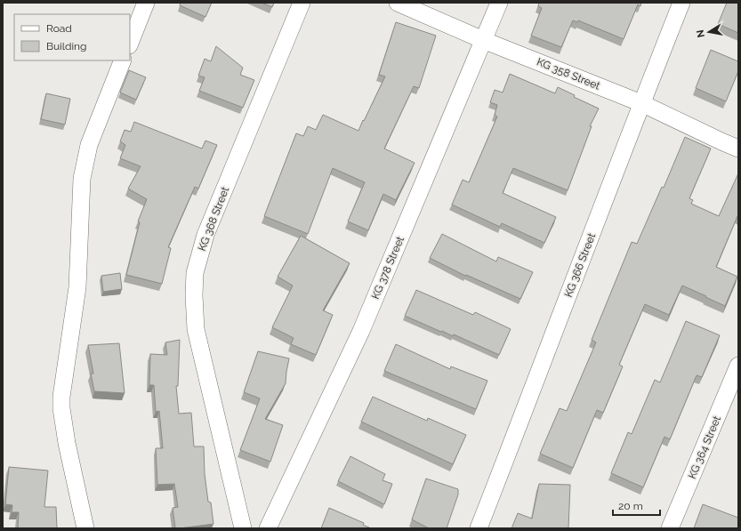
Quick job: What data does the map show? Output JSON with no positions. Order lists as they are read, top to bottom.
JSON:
{
  "streets": {
    "street": [
      "KG 358 Street",
      "KG 368 Street",
      "KG 366 Street",
      "KG 378 Street",
      "KG 364 Street"
    ]
  },
  "crossings": [
    ["KG 358 Street", "KG 366 Street"],
    ["KG 358 Street", "KG 378 Street"]
  ],
  "legend": ["Road", "Building"],
  "scale_bar": "20 m",
  "north": "left"
}
